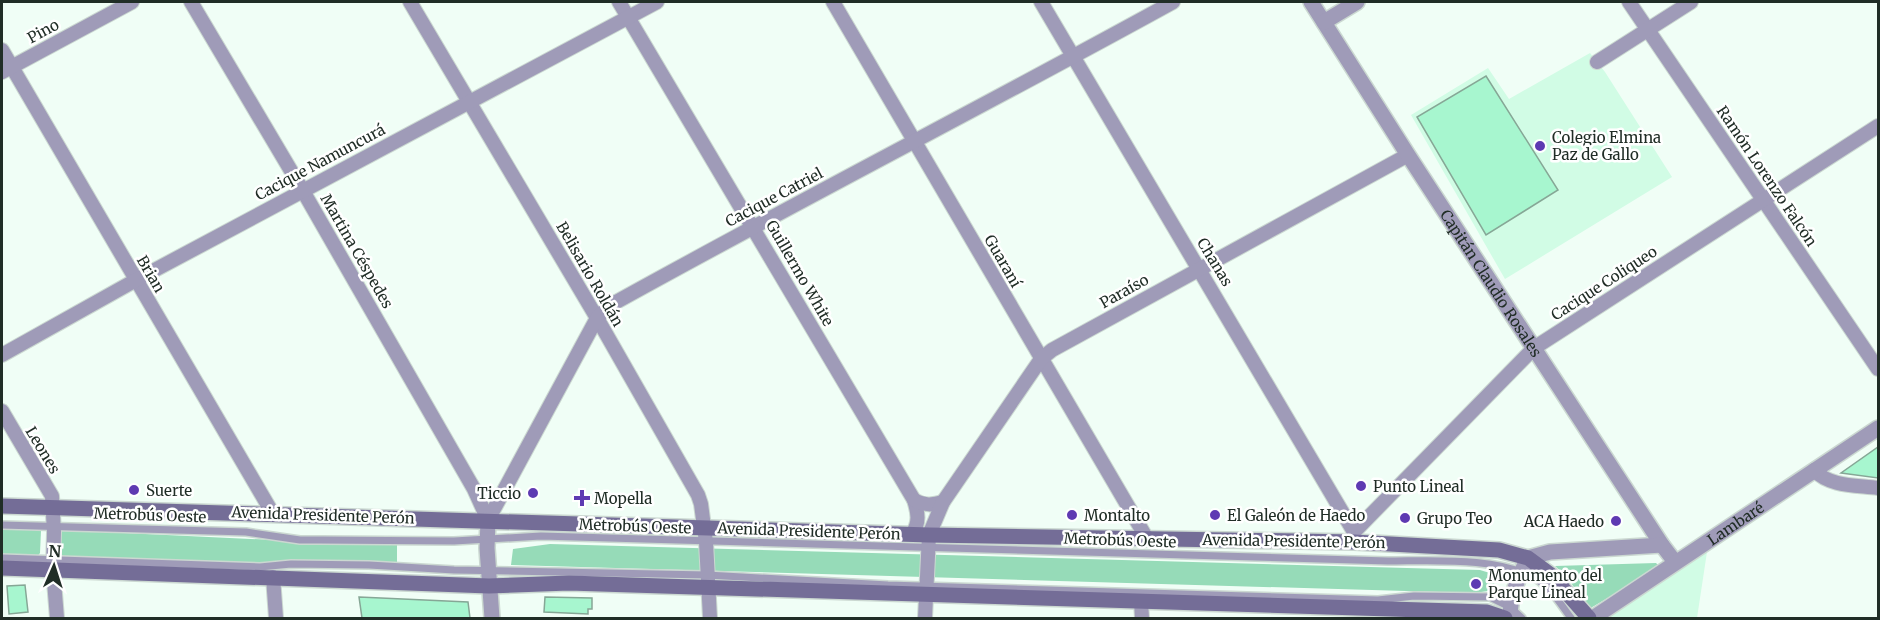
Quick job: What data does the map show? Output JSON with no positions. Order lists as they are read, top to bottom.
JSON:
{
  "streets": {
    "main road": ["Avenida Presidente Perón"],
    "street": [
      "Pino",
      "Cacique Namuncurá",
      "Ramón Lorenzo Falcón",
      "Cacique Catriel",
      "Martina Céspedes",
      "Guaraní",
      "Chanas",
      "Guillermo White",
      "Brian",
      "Belisario Roldán",
      "Capitán Claudio Rosales",
      "Cacique Coliqueo",
      "Paraíso",
      "Leones",
      "Lambaré"
    ],
    "lane": ["Metrobús Oeste"]
  },
  "crossings": [
    ["Pino", "Brian"],
    ["Cacique Namuncurá", "Martina Céspedes"],
    ["Cacique Namuncurá", "Guillermo White"],
    ["Cacique Namuncurá", "Brian"],
    ["Cacique Namuncurá", "Belisario Roldán"],
    ["Ramón Lorenzo Falcón", "Cacique Coliqueo"],
    ["Cacique Catriel", "Martina Céspedes"],
    ["Cacique Catriel", "Guaraní"],
    ["Cacique Catriel", "Chanas"],
    ["Cacique Catriel", "Guillermo White"],
    ["Cacique Catriel", "Belisario Roldán"],
    ["Cacique Catriel", "Avenida Presidente Perón"],
    ["Martina Céspedes", "Avenida Presidente Perón"],
    ["Guaraní", "Paraíso"],
    ["Guaraní", "Avenida Presidente Perón"],
    ["Chanas", "Cacique Coliqueo"],
    ["Chanas", "Paraíso"],
    ["Chanas", "Avenida Presidente Perón"],
    ["Guillermo White", "Avenida Presidente Perón"],
    ["Brian", "Avenida Presidente Perón"],
    ["Belisario Roldán", "Metrobús Oeste"],
    ["Belisario Roldán", "Avenida Presidente Perón"],
    ["Capitán Claudio Rosales", "Cacique Coliqueo"],
    ["Capitán Claudio Rosales", "Paraíso"],
    ["Capitán Claudio Rosales", "Lambaré"],
    ["Cacique Coliqueo", "Avenida Presidente Perón"],
    ["Paraíso", "Metrobús Oeste"],
    ["Paraíso", "Avenida Presidente Perón"],
    ["Leones", "Avenida Presidente Perón"],
    ["Metrobús Oeste", "Avenida Presidente Perón"],
    ["Avenida Presidente Perón", "Lambaré"]
  ],
  "places": {
    "other": [
      "Colegio Elmina Paz de Gallo",
      "Punto Lineal",
      "Suerte",
      "Ticcio",
      "Montalto",
      "El Galeón de Haedo",
      "Grupo Teo",
      "ACA Haedo",
      "Monumento del Parque Lineal"
    ],
    "health": ["Mopella"]
  },
  "north": "top"
}
